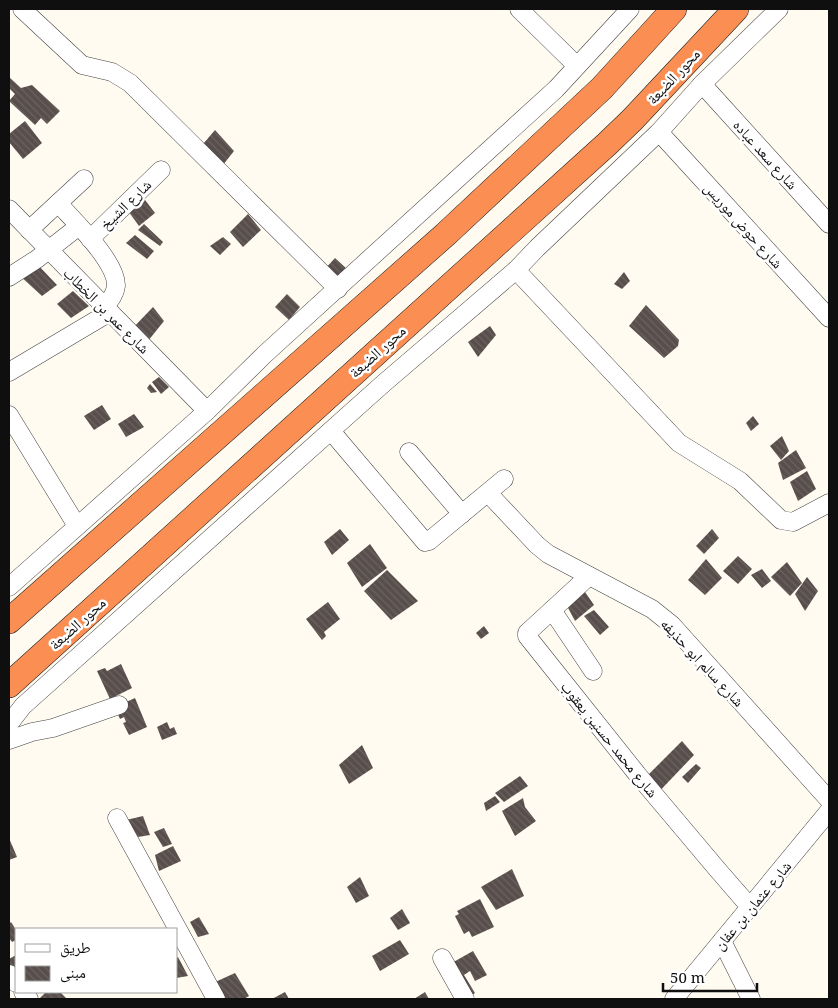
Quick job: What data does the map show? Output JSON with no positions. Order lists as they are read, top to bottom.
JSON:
{
  "streets": {
    "highway": ["محور الضبعة"],
    "street": [
      "شارع سعد عباده",
      "شارع الشيخ",
      "شارع حوض موريس",
      "شارع عمر بن الخطاب",
      "شارع سالم ابو حذيفه",
      "شارع محمد حسنين يعقوب",
      "شارع عثمان بن عفان"
    ]
  },
  "crossings": [
    ["شارع الشيخ", "شارع عمر بن الخطاب"],
    ["شارع سالم ابو حذيفه", "شارع محمد حسنين يعقوب"],
    ["شارع محمد حسنين يعقوب", "شارع عثمان بن عفان"]
  ],
  "legend": ["طريق", "مبنى"],
  "scale_bar": "50 m"
}
